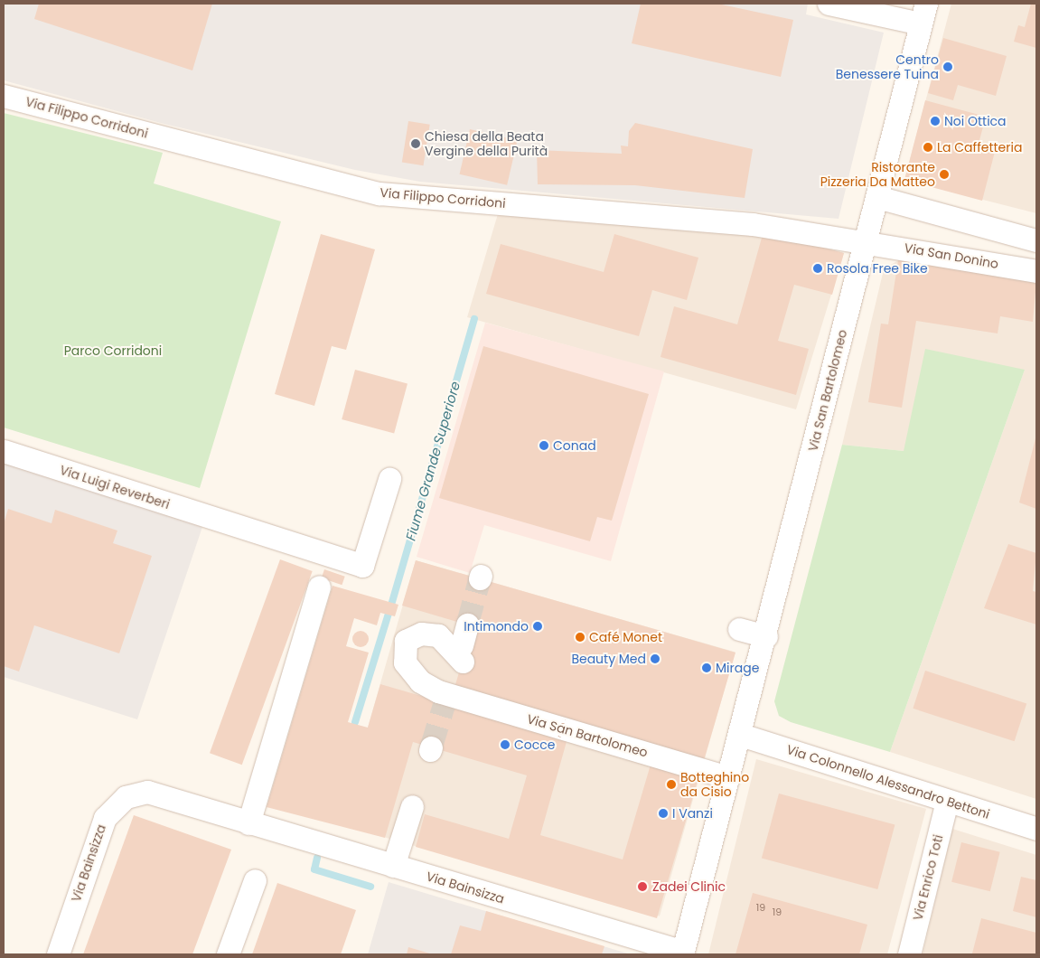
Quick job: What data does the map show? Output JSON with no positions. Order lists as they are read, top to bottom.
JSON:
{
  "streets": {
    "street": [
      "Via Filippo Corridoni",
      "Via San Donino",
      "Via San Bartolomeo",
      "Via Luigi Reverberi",
      "Via Colonnello Alessandro Bettoni",
      "Via Bainsizza",
      "Via Enrico Toti"
    ]
  },
  "crossings": [
    ["Via Filippo Corridoni", "Via San Donino"],
    ["Via Filippo Corridoni", "Via San Bartolomeo"],
    ["Via San Donino", "Via San Bartolomeo"],
    ["Via San Bartolomeo", "Via Colonnello Alessandro Bettoni"],
    ["Via San Bartolomeo", "Via Bainsizza"],
    ["Via Colonnello Alessandro Bettoni", "Via Enrico Toti"]
  ],
  "water": ["Fiume Grande Superiore"],
  "parks": ["Parco Corridoni"],
  "places": [
    "Centro Benessere Tuina",
    "Noi Ottica",
    "Chiesa della Beata Vergine della Purità",
    "La Caffetteria",
    "Ristorante Pizzeria Da Matteo",
    "Rosola Free Bike",
    "Conad",
    "Intimondo",
    "Café Monet",
    "Beauty Med",
    "Mirage",
    "Cocce",
    "Botteghino da Cisio",
    "I Vanzi",
    "Zadei Clinic"
  ],
  "house_numbers": ["19", "19"]
}
